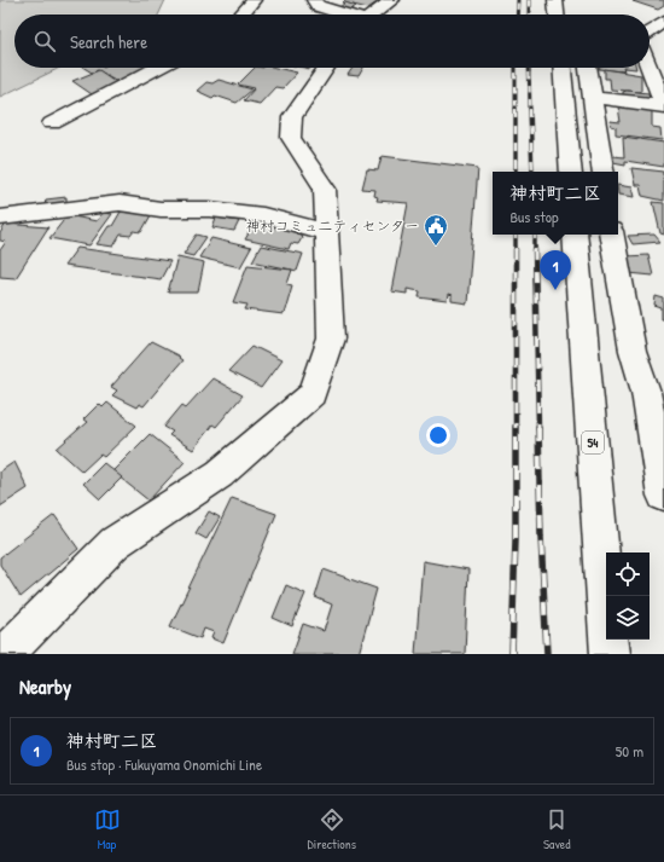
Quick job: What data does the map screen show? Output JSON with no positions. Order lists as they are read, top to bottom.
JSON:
{
  "streets": {
    "street": ["54"]
  },
  "places": {
    "public building": ["神村コミュ二ティセンター"]
  },
  "page": {
    "search": "Search here",
    "popup": ["神村町二区", "Bus stop"],
    "pins": "1",
    "heading": "Nearby",
    "list": [
      {
        "mark": "1",
        "name": "神村町二区",
        "note": "Bus stop · Fukuyama Onomichi Line",
        "value": "50 m"
      }
    ],
    "nav": ["Map", "Directions", "Saved"]
  }
}
